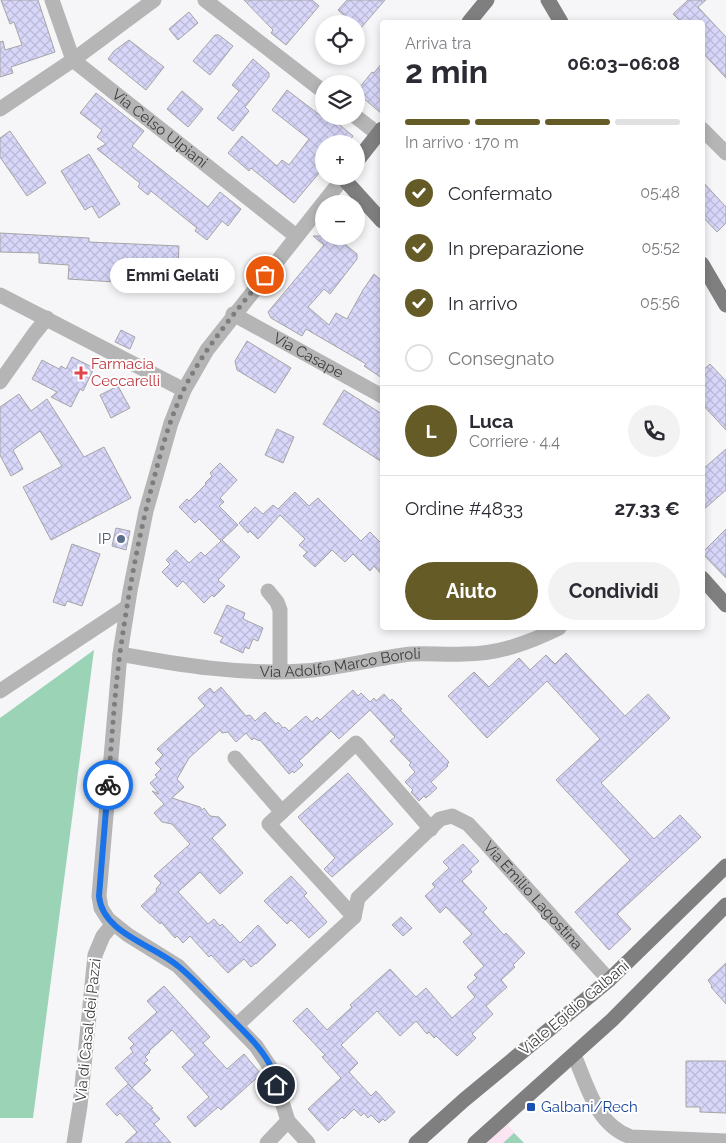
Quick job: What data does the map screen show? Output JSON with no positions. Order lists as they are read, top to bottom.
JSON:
{
  "streets": {
    "main road": ["Viale Egidio Galbani"],
    "street": [
      "Via Celso Ulpiani",
      "Via Casape",
      "Via Adolfo Marco Boroli",
      "Via Emilio Lagostina",
      "Via di Casal dei Pazzi"
    ]
  },
  "crossings": [
    ["Via Emilio Lagostina", "Viale Egidio Galbani"]
  ],
  "places": {
    "other": ["Emmi Gelati", "IP"],
    "health": ["Farmacia Ceccarelli"],
    "transit": ["Galbani/Rech"]
  },
  "page": {
    "map_buttons": ["+", "−"],
    "heading": ["2 min", "Arriva tra", "06:03–06:08"],
    "panel": [
      "Luca",
      "Corriere · 4.4",
      "Ordine #4833",
      "27.33 €"
    ],
    "bar": "In arrivo · 170 m",
    "list": [
      ["Confermato", "05:48"],
      ["In preparazione", "05:52"],
      ["In arrivo", "05:56"],
      "Consegnato"
    ],
    "bubble": "Emmi Gelati",
    "round": "L",
    "buttons": ["Aiuto", "Condividi"]
  }
}
